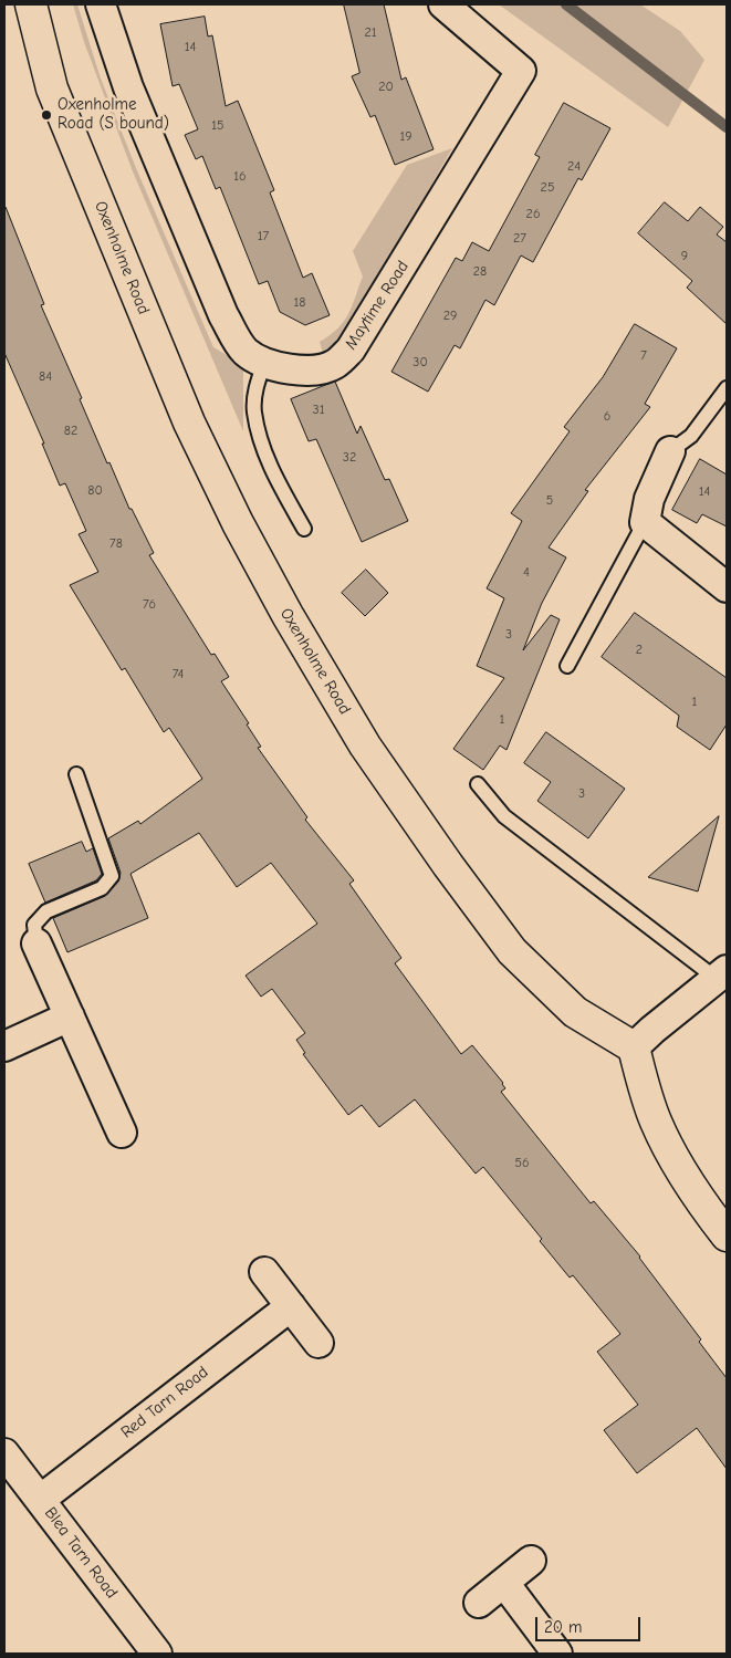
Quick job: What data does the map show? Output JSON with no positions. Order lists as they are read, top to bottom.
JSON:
{
  "streets": {
    "main road": ["Oxenholme Road"],
    "street": ["Maytime Road", "Red Tarn Road", "Blea Tarn Road"]
  },
  "crossings": [
    ["Red Tarn Road", "Blea Tarn Road"]
  ],
  "places": ["Oxenholme Road (S bound)"],
  "house_numbers": [
    "21",
    "14",
    "20",
    "15",
    "19",
    "24",
    "16",
    "25",
    "26",
    "17",
    "27",
    "9",
    "28",
    "18",
    "29",
    "7",
    "30",
    "84",
    "31",
    "6",
    "82",
    "32",
    "80",
    "14",
    "5",
    "78",
    "4",
    "76",
    "3",
    "2",
    "74",
    "1",
    "1",
    "3",
    "56"
  ],
  "scale_bar": "20 m"
}
